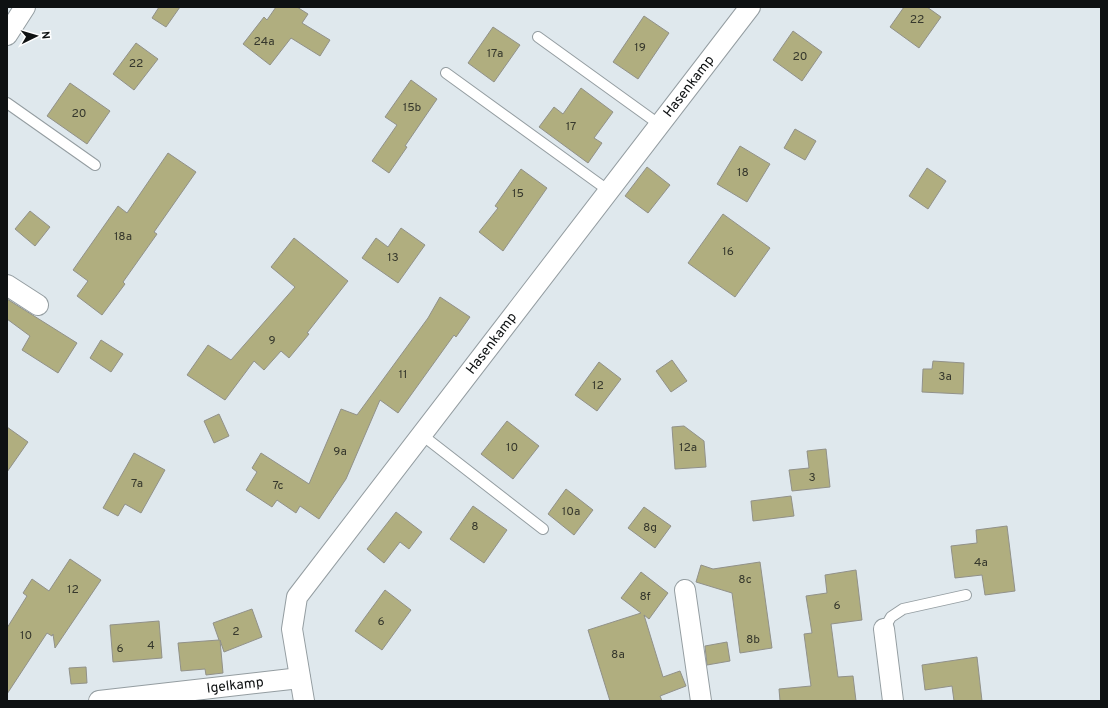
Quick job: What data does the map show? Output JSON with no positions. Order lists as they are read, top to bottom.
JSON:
{
  "streets": {
    "street": ["Hasenkamp", "Igelkamp"]
  },
  "crossings": [
    ["Hasenkamp", "Igelkamp"]
  ],
  "house_numbers": [
    "22",
    "24a",
    "19",
    "17a",
    "20",
    "22",
    "15b",
    "20",
    "17",
    "18",
    "15",
    "18a",
    "16",
    "13",
    "9",
    "11",
    "3a",
    "12",
    "10",
    "12a",
    "9a",
    "3",
    "7a",
    "7c",
    "10a",
    "8",
    "8g",
    "4a",
    "8c",
    "12",
    "8f",
    "6",
    "6",
    "2",
    "10",
    "8b",
    "4",
    "6",
    "8a"
  ],
  "north": "right"
}
